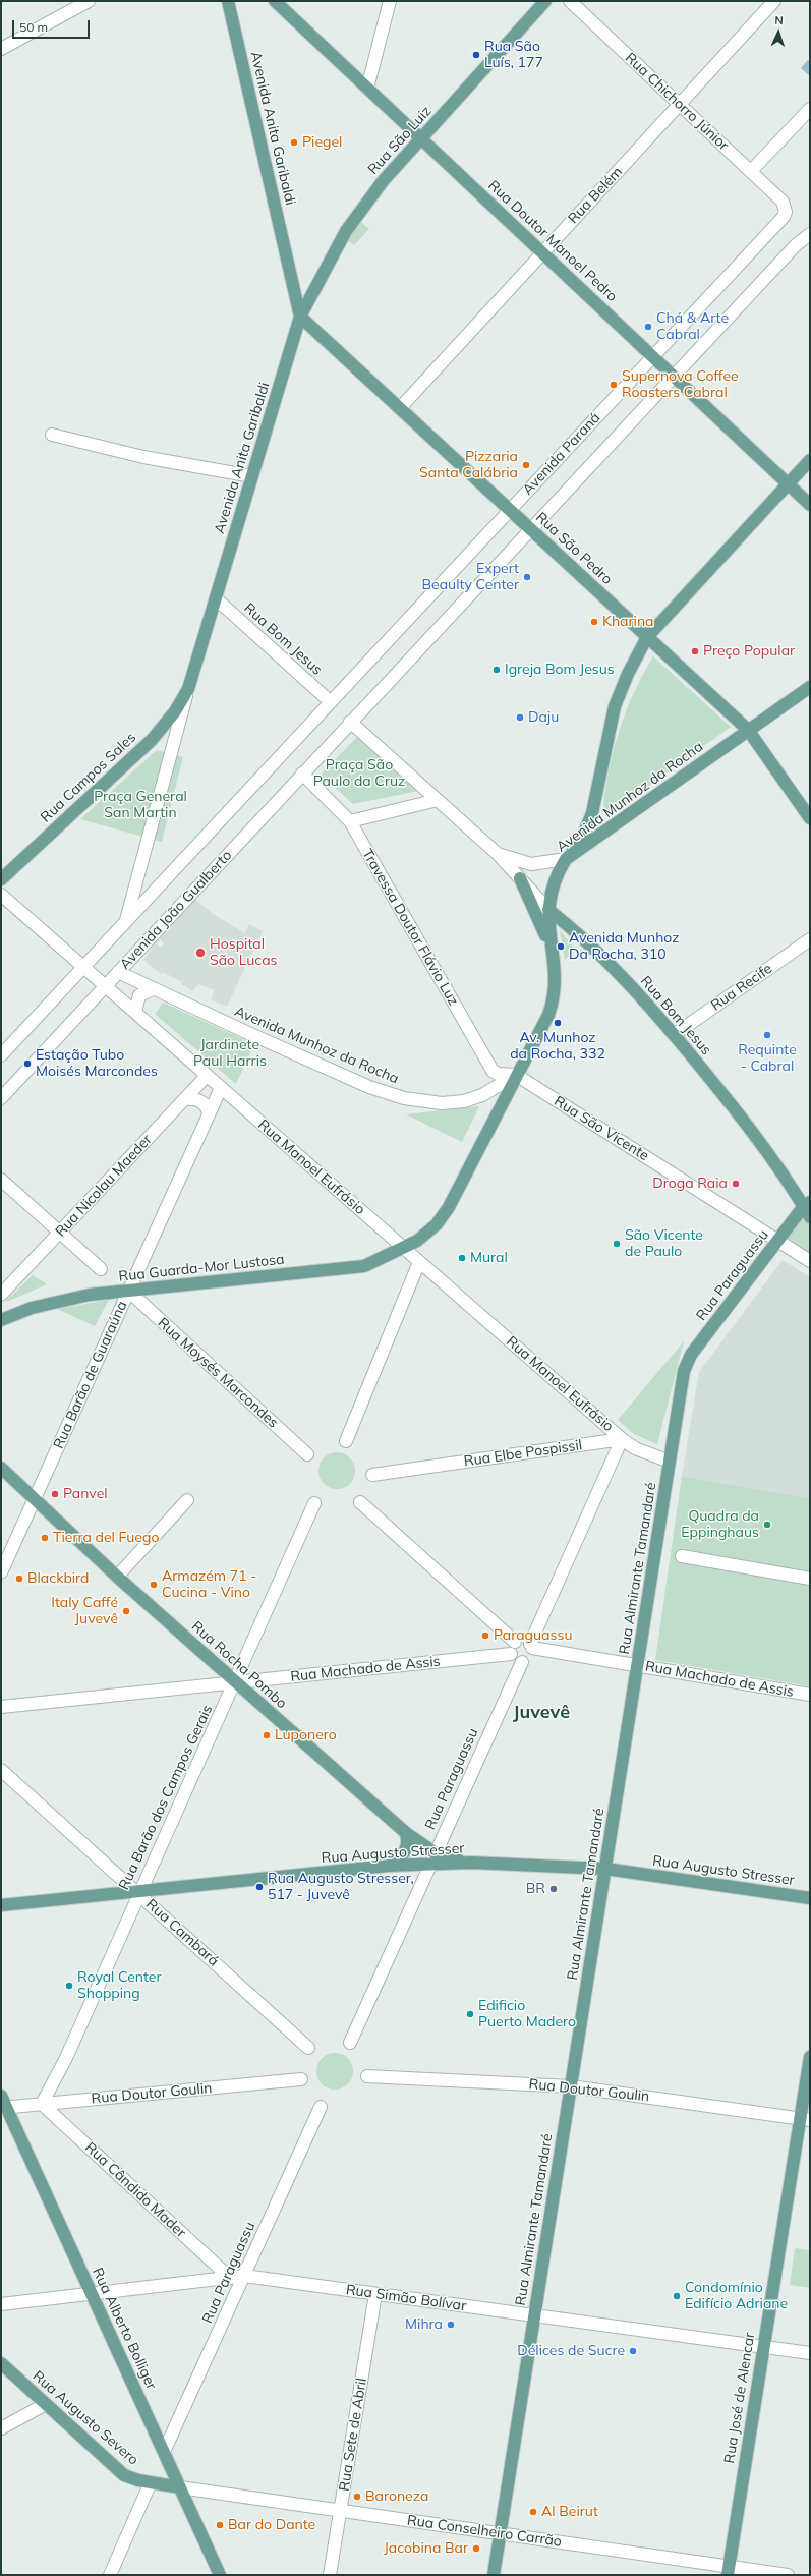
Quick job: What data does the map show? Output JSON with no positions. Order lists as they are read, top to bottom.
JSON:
{
  "streets": {
    "main road": [
      "Avenida Anita Garibaldi",
      "Rua São Luiz",
      "Rua Doutor Manoel Pedro",
      "Rua São Pedro",
      "Rua Bom Jesus",
      "Rua Campos Sales",
      "Avenida Munhoz da Rocha",
      "Rua Guarda-Mor Lustosa",
      "Rua Paraguassu",
      "Rua Almirante Tamandaré",
      "Rua Rocha Pombo",
      "Rua Augusto Stresser",
      "Rua Alberto Bolliger",
      "Rua José de Alencar",
      "Rua Augusto Severo"
    ],
    "street": [
      "Rua Chichorro Júnior",
      "Rua Belém",
      "Avenida Paraná",
      "Avenida João Gualberto",
      "Travessa Doutor Flávio Luz",
      "Rua Recife",
      "Rua São Vicente",
      "Rua Manoel Eufrásio",
      "Rua Nicolau Maeder",
      "Rua Moysés Marcondes",
      "Rua Barão de Guaraúna",
      "Rua Elbe Pospissil",
      "Rua Machado de Assis",
      "Rua Barão dos Campos Gerais",
      "Rua Cambará",
      "Rua Doutor Goulin",
      "Rua Cândido Mader",
      "Rua Simão Bolívar",
      "Rua Sete de Abril",
      "Rua Conselheiro Carrão"
    ]
  },
  "crossings": [
    ["Rua Chichorro Júnior", "Rua Belém"],
    ["Rua Chichorro Júnior", "Avenida Paraná"],
    ["Avenida Anita Garibaldi", "Rua São Luiz"],
    ["Avenida Anita Garibaldi", "Rua São Pedro"],
    ["Avenida Anita Garibaldi", "Rua Bom Jesus"],
    ["Avenida Anita Garibaldi", "Rua Campos Sales"],
    ["Avenida Anita Garibaldi", "Avenida João Gualberto"],
    ["Rua São Luiz", "Rua Doutor Manoel Pedro"],
    ["Rua São Luiz", "Rua São Pedro"],
    ["Rua Belém", "Rua Doutor Manoel Pedro"],
    ["Rua Belém", "Rua São Pedro"],
    ["Rua Doutor Manoel Pedro", "Avenida Paraná"],
    ["Avenida Paraná", "Rua São Pedro"],
    ["Avenida Paraná", "Rua Bom Jesus"],
    ["Avenida Paraná", "Avenida João Gualberto"],
    ["Rua São Pedro", "Avenida Munhoz da Rocha"],
    ["Rua Bom Jesus", "Avenida Munhoz da Rocha"],
    ["Rua Bom Jesus", "Avenida João Gualberto"],
    ["Rua Bom Jesus", "Rua Recife"],
    ["Rua Bom Jesus", "Rua Paraguassu"],
    ["Avenida Munhoz da Rocha", "Avenida João Gualberto"],
    ["Avenida Munhoz da Rocha", "Travessa Doutor Flávio Luz"],
    ["Avenida Munhoz da Rocha", "Rua São Vicente"],
    ["Avenida João Gualberto", "Travessa Doutor Flávio Luz"],
    ["Avenida João Gualberto", "Rua Manoel Eufrásio"],
    ["Travessa Doutor Flávio Luz", "Rua São Vicente"],
    ["Rua São Vicente", "Rua Paraguassu"],
    ["Rua Manoel Eufrásio", "Rua Nicolau Maeder"],
    ["Rua Manoel Eufrásio", "Rua Guarda-Mor Lustosa"],
    ["Rua Manoel Eufrásio", "Rua Barão de Guaraúna"],
    ["Rua Manoel Eufrásio", "Rua Elbe Pospissil"],
    ["Rua Guarda-Mor Lustosa", "Rua Moysés Marcondes"],
    ["Rua Guarda-Mor Lustosa", "Rua Barão de Guaraúna"],
    ["Rua Paraguassu", "Rua Almirante Tamandaré"],
    ["Rua Paraguassu", "Rua Rocha Pombo"],
    ["Rua Paraguassu", "Rua Machado de Assis"],
    ["Rua Paraguassu", "Rua Augusto Stresser"],
    ["Rua Paraguassu", "Rua Simão Bolívar"],
    ["Rua Paraguassu", "Rua Alberto Bolliger"],
    ["Rua Moysés Marcondes", "Rua Barão de Guaraúna"],
    ["Rua Barão de Guaraúna", "Rua Rocha Pombo"],
    ["Rua Almirante Tamandaré", "Rua Machado de Assis"],
    ["Rua Almirante Tamandaré", "Rua Augusto Stresser"],
    ["Rua Almirante Tamandaré", "Rua Doutor Goulin"],
    ["Rua Almirante Tamandaré", "Rua Simão Bolívar"],
    ["Rua Almirante Tamandaré", "Rua Conselheiro Carrão"],
    ["Rua Rocha Pombo", "Rua Machado de Assis"],
    ["Rua Rocha Pombo", "Rua Barão dos Campos Gerais"],
    ["Rua Rocha Pombo", "Rua Augusto Stresser"],
    ["Rua Machado de Assis", "Rua Barão dos Campos Gerais"],
    ["Rua Barão dos Campos Gerais", "Rua Augusto Stresser"],
    ["Rua Barão dos Campos Gerais", "Rua Cambará"],
    ["Rua Barão dos Campos Gerais", "Rua Doutor Goulin"],
    ["Rua Barão dos Campos Gerais", "Rua Cândido Mader"],
    ["Rua Augusto Stresser", "Rua Cambará"],
    ["Rua Doutor Goulin", "Rua Cândido Mader"],
    ["Rua Doutor Goulin", "Rua Alberto Bolliger"],
    ["Rua Doutor Goulin", "Rua José de Alencar"],
    ["Rua Cândido Mader", "Rua Simão Bolívar"],
    ["Rua Simão Bolívar", "Rua Alberto Bolliger"],
    ["Rua Simão Bolívar", "Rua José de Alencar"],
    ["Rua Simão Bolívar", "Rua Sete de Abril"],
    ["Rua Alberto Bolliger", "Rua Augusto Severo"],
    ["Rua Alberto Bolliger", "Rua Conselheiro Carrão"],
    ["Rua José de Alencar", "Rua Conselheiro Carrão"],
    ["Rua Augusto Severo", "Rua Conselheiro Carrão"],
    ["Rua Sete de Abril", "Rua Conselheiro Carrão"]
  ],
  "districts": ["Juvevê"],
  "parks": ["Praça São Paulo da Cruz", "Praça General San Martin", "Jardinete Paul Harris"],
  "places": [
    "Rua São Luís, 177",
    "Piegel",
    "Chá & Arte Cabral",
    "Supernova Coffee Roasters Cabral",
    "Pizzaria Santa Calábria",
    "Expert Beaulty Center",
    "Kharina",
    "Preço Popular",
    "Igreja Bom Jesus",
    "Daju",
    "Avenida Munhoz Da Rocha, 310",
    "Hospital São Lucas",
    "Av. Munhoz da Rocha, 332",
    "Requinte - Cabral",
    "Estação Tubo Moisés Marcondes",
    "Droga Raia",
    "São Vicente de Paulo",
    "Mural",
    "Panvel",
    "Quadra da Eppinghaus",
    "Tierra del Fuego",
    "Blackbird",
    "Armazém 71 - Cucina - Vino",
    "Italy Caffé Juvevê",
    "Paraguassu",
    "Luponero",
    "Rua Augusto Stresser, 517 - Juvevê",
    "BR",
    "Royal Center Shopping",
    "Edificio Puerto Madero",
    "Condomínio Edifício Adriane",
    "Mihra",
    "Délices de Sucre",
    "Baroneza",
    "Al Beirut",
    "Bar do Dante",
    "Jacobina Bar"
  ],
  "scale_bar": "50 m",
  "north": "top"
}
